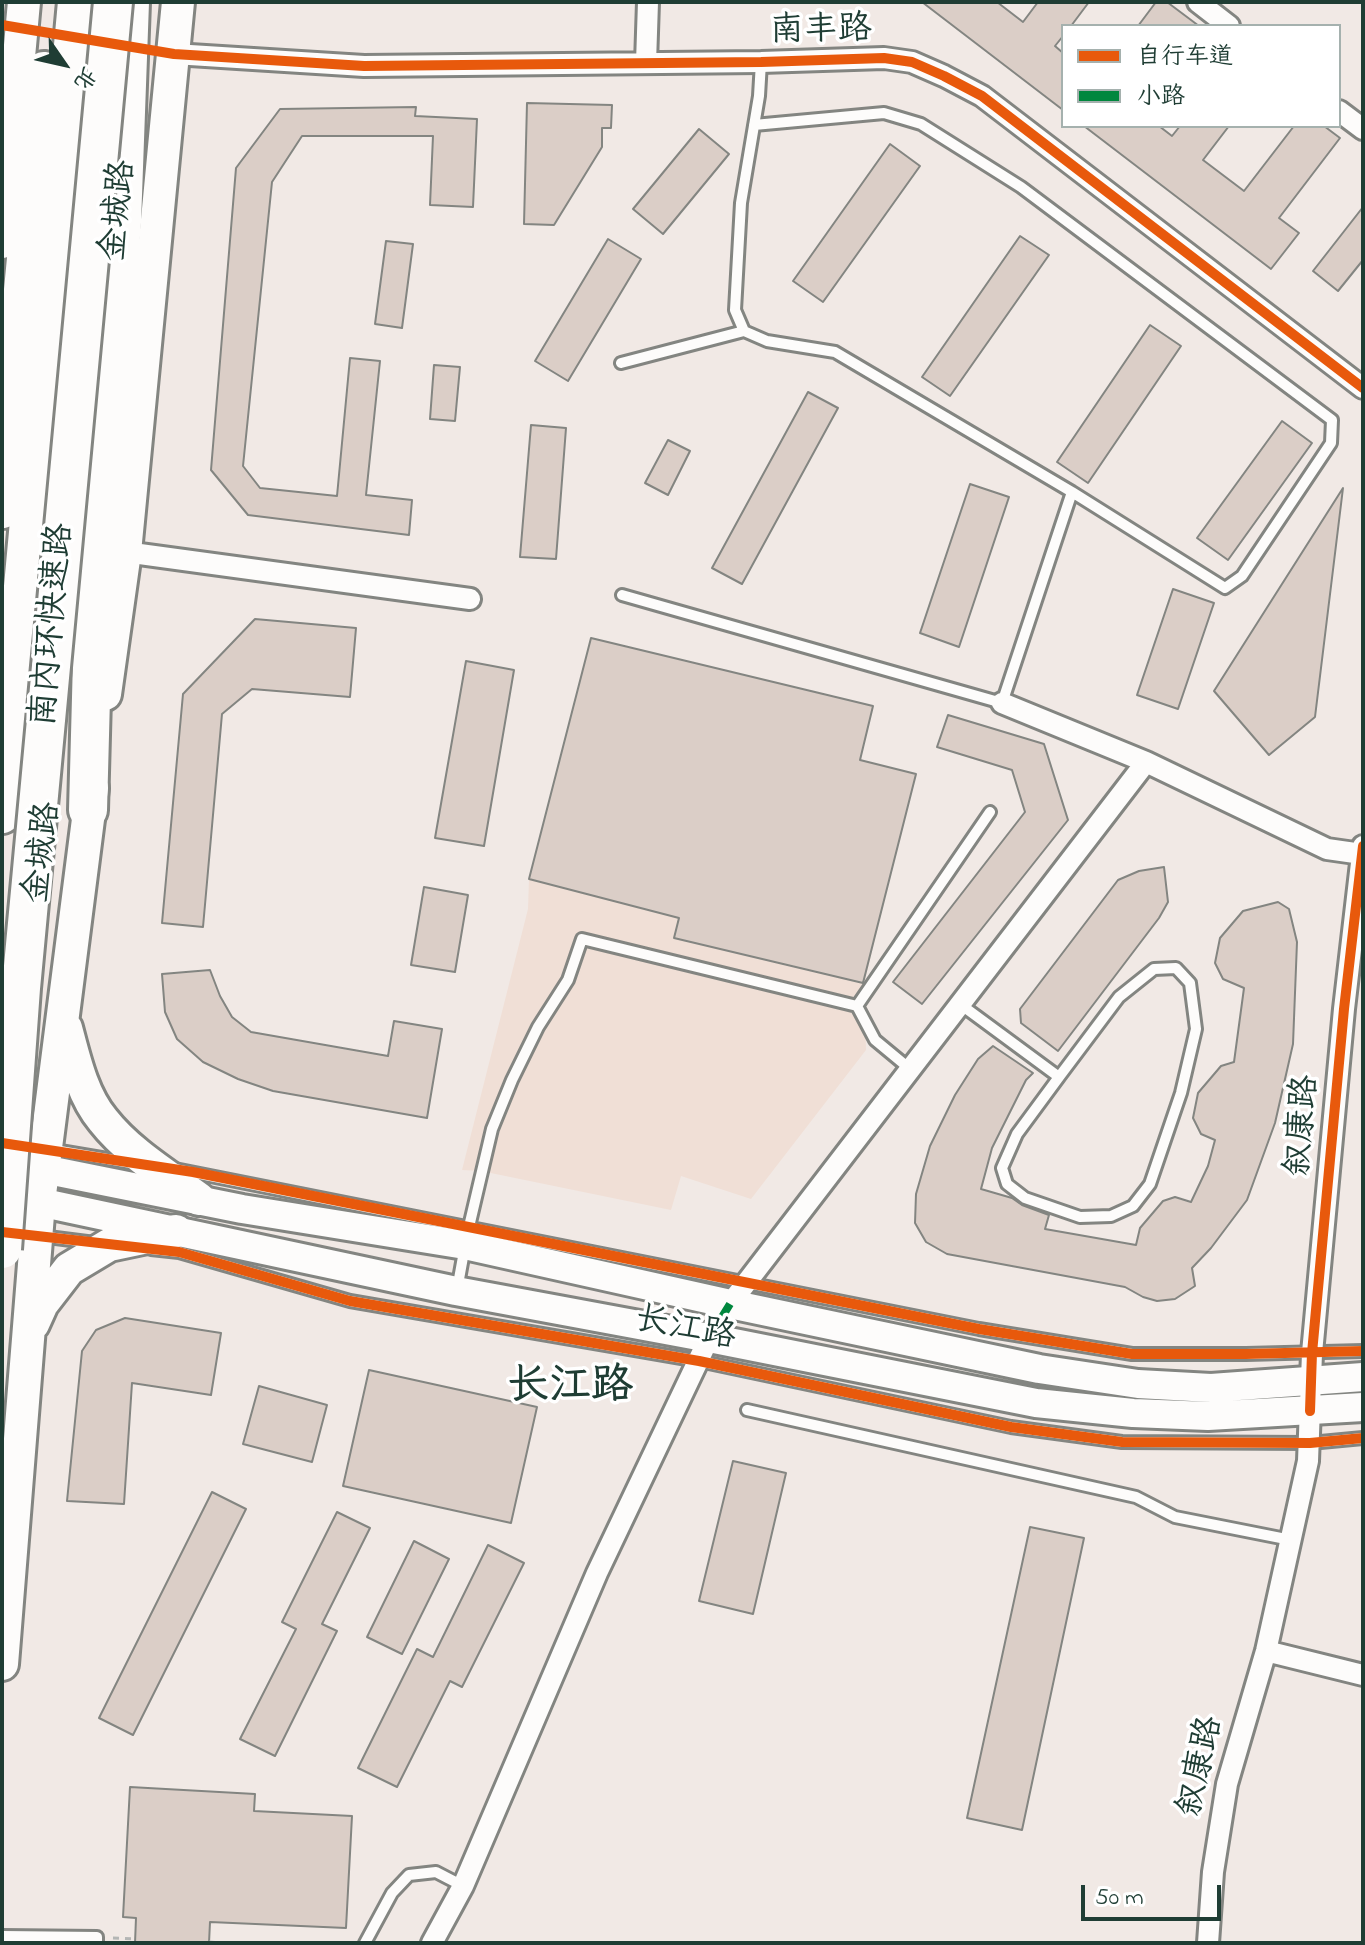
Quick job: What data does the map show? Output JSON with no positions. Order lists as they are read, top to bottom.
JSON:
{
  "streets": {
    "highway": ["南内环快速路"],
    "main road": ["金城路", "长江路"],
    "street": ["南丰路", "叙康路"]
  },
  "crossings": [
    ["南丰路", "金城路"],
    ["金城路", "南内环快速路"],
    ["金城路", "长江路"],
    ["南内环快速路", "长江路"],
    ["叙康路", "长江路"]
  ],
  "districts": ["长江路"],
  "legend": ["自行车道", "小路"],
  "scale_bar": "50 m",
  "north": "bottom right"
}
